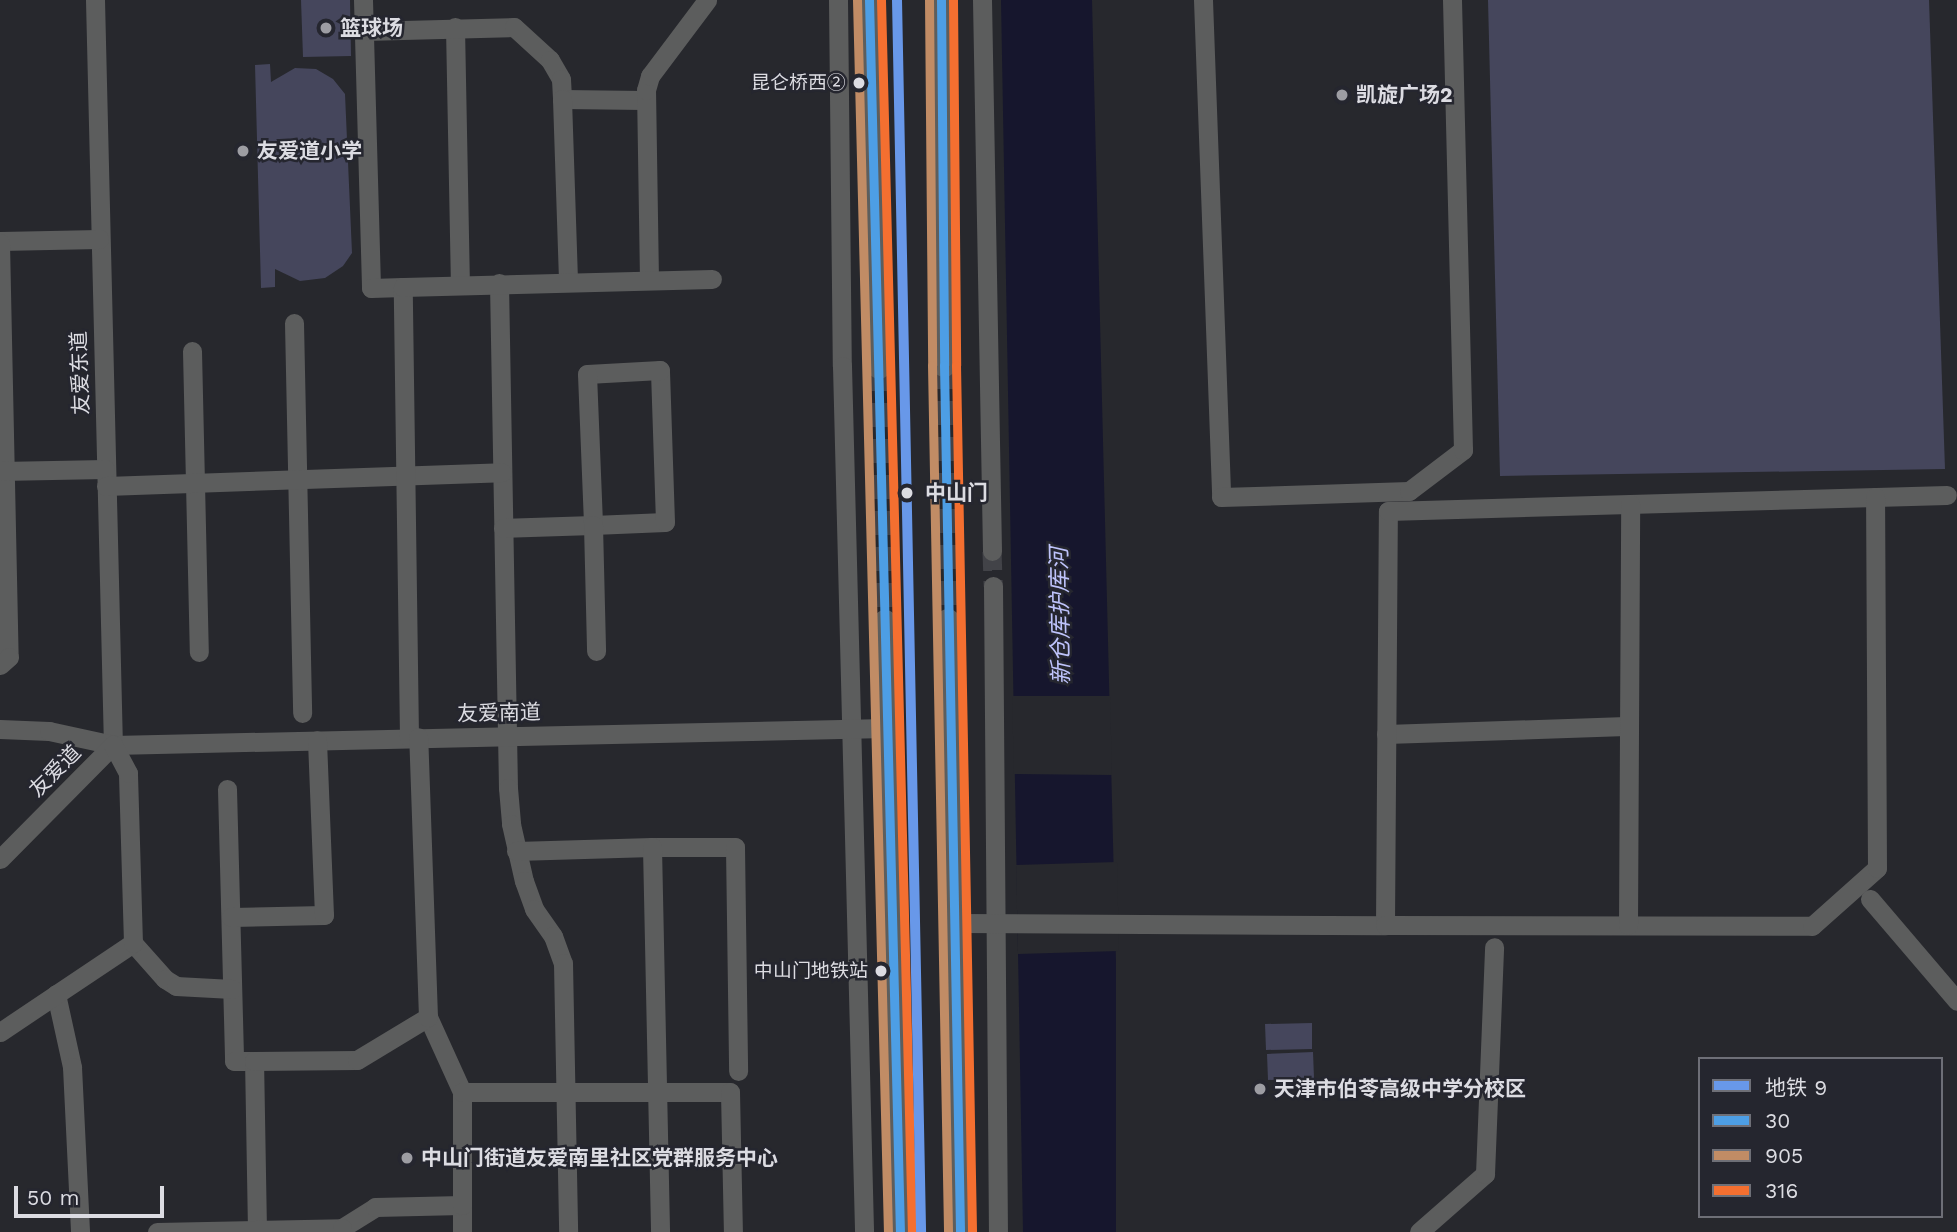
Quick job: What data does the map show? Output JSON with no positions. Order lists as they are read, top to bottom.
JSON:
{
  "streets": {
    "street": ["友爱东道", "友爱南道", "友爱道"]
  },
  "crossings": [
    ["友爱东道", "友爱南道"],
    ["友爱东道", "友爱道"],
    ["友爱南道", "友爱道"]
  ],
  "water": ["新仓库护库河"],
  "places": [
    "篮球场",
    "昆仑桥西②",
    "凯旋广场2",
    "友爱道小学",
    "中山门",
    "中山门地铁站",
    "天津市伯苓高级中学分校区",
    "中山门街道友爱南里社区党群服务中心"
  ],
  "lines": [
    "metro line 9",
    "transit line 30",
    "transit line 905",
    "transit line 316"
  ],
  "legend": [
    "地铁 9",
    "30",
    "905",
    "316"
  ],
  "scale_bar": "50 m"
}
